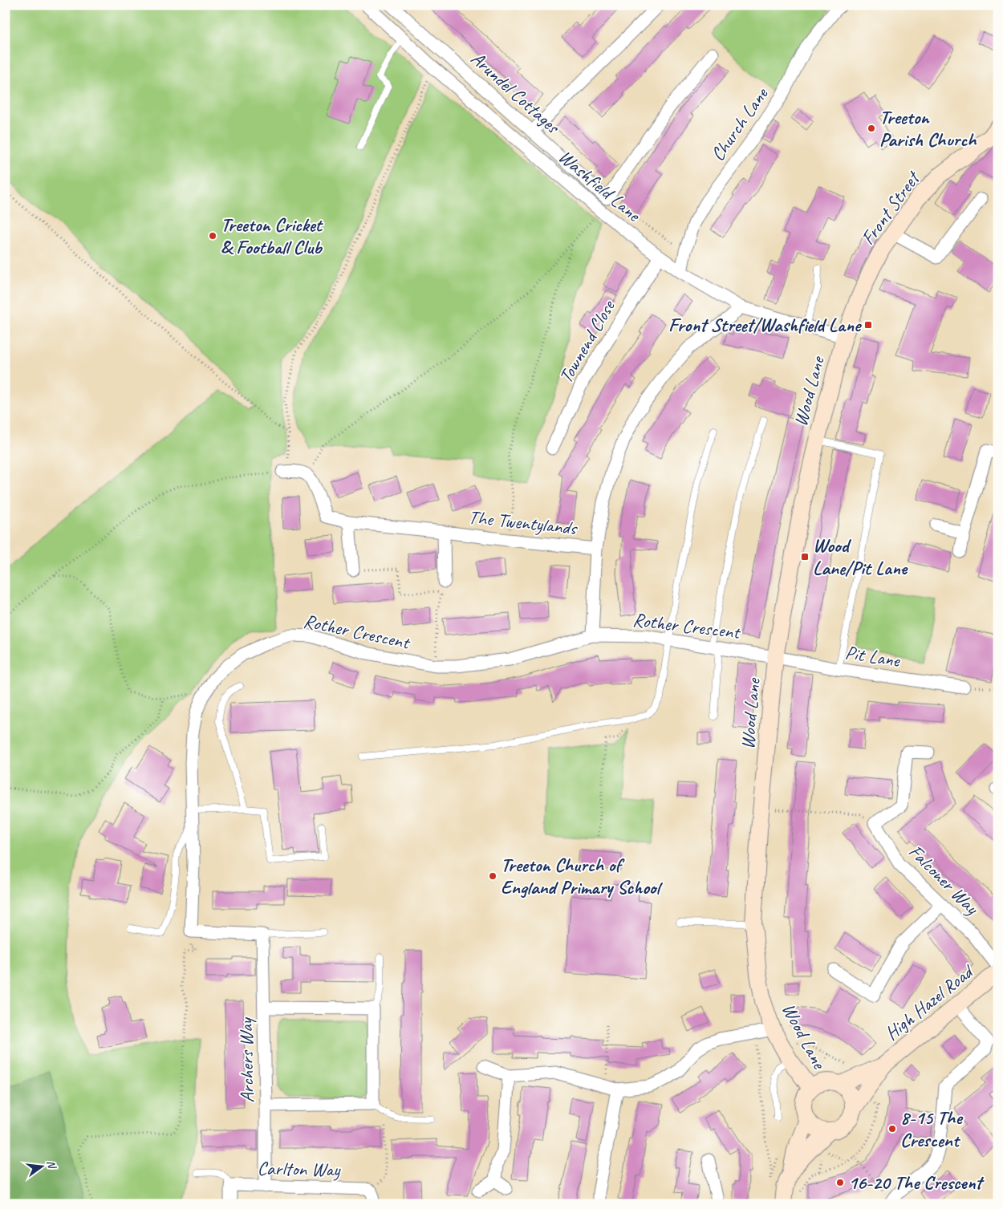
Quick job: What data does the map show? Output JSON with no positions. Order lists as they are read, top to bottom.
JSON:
{
  "streets": {
    "street": [
      "Arundel Cottages",
      "Church Lane",
      "Washfield Lane",
      "Front Street",
      "Townend Close",
      "Wood Lane",
      "The Twentylands",
      "Rother Crescent",
      "Pit Lane",
      "Falconer Way",
      "High Hazel Road",
      "Archers Way",
      "Carlton Way"
    ]
  },
  "crossings": [
    ["Church Lane", "Washfield Lane"],
    ["Washfield Lane", "Front Street"],
    ["Washfield Lane", "Townend Close"],
    ["Washfield Lane", "Wood Lane"],
    ["Front Street", "Wood Lane"],
    ["Wood Lane", "Rother Crescent"],
    ["Wood Lane", "Pit Lane"],
    ["Wood Lane", "High Hazel Road"],
    ["Rother Crescent", "Pit Lane"],
    ["Archers Way", "Carlton Way"]
  ],
  "places": {
    "other": [
      "Treeton Parish Church",
      "Treeton Cricket & Football Club",
      "Treeton Church of England Primary School",
      "8-15 The Crescent",
      "16-20 The Crescent"
    ],
    "transit": ["Front Street/Washfield Lane", "Wood Lane/Pit Lane"]
  },
  "north": "right"
}
